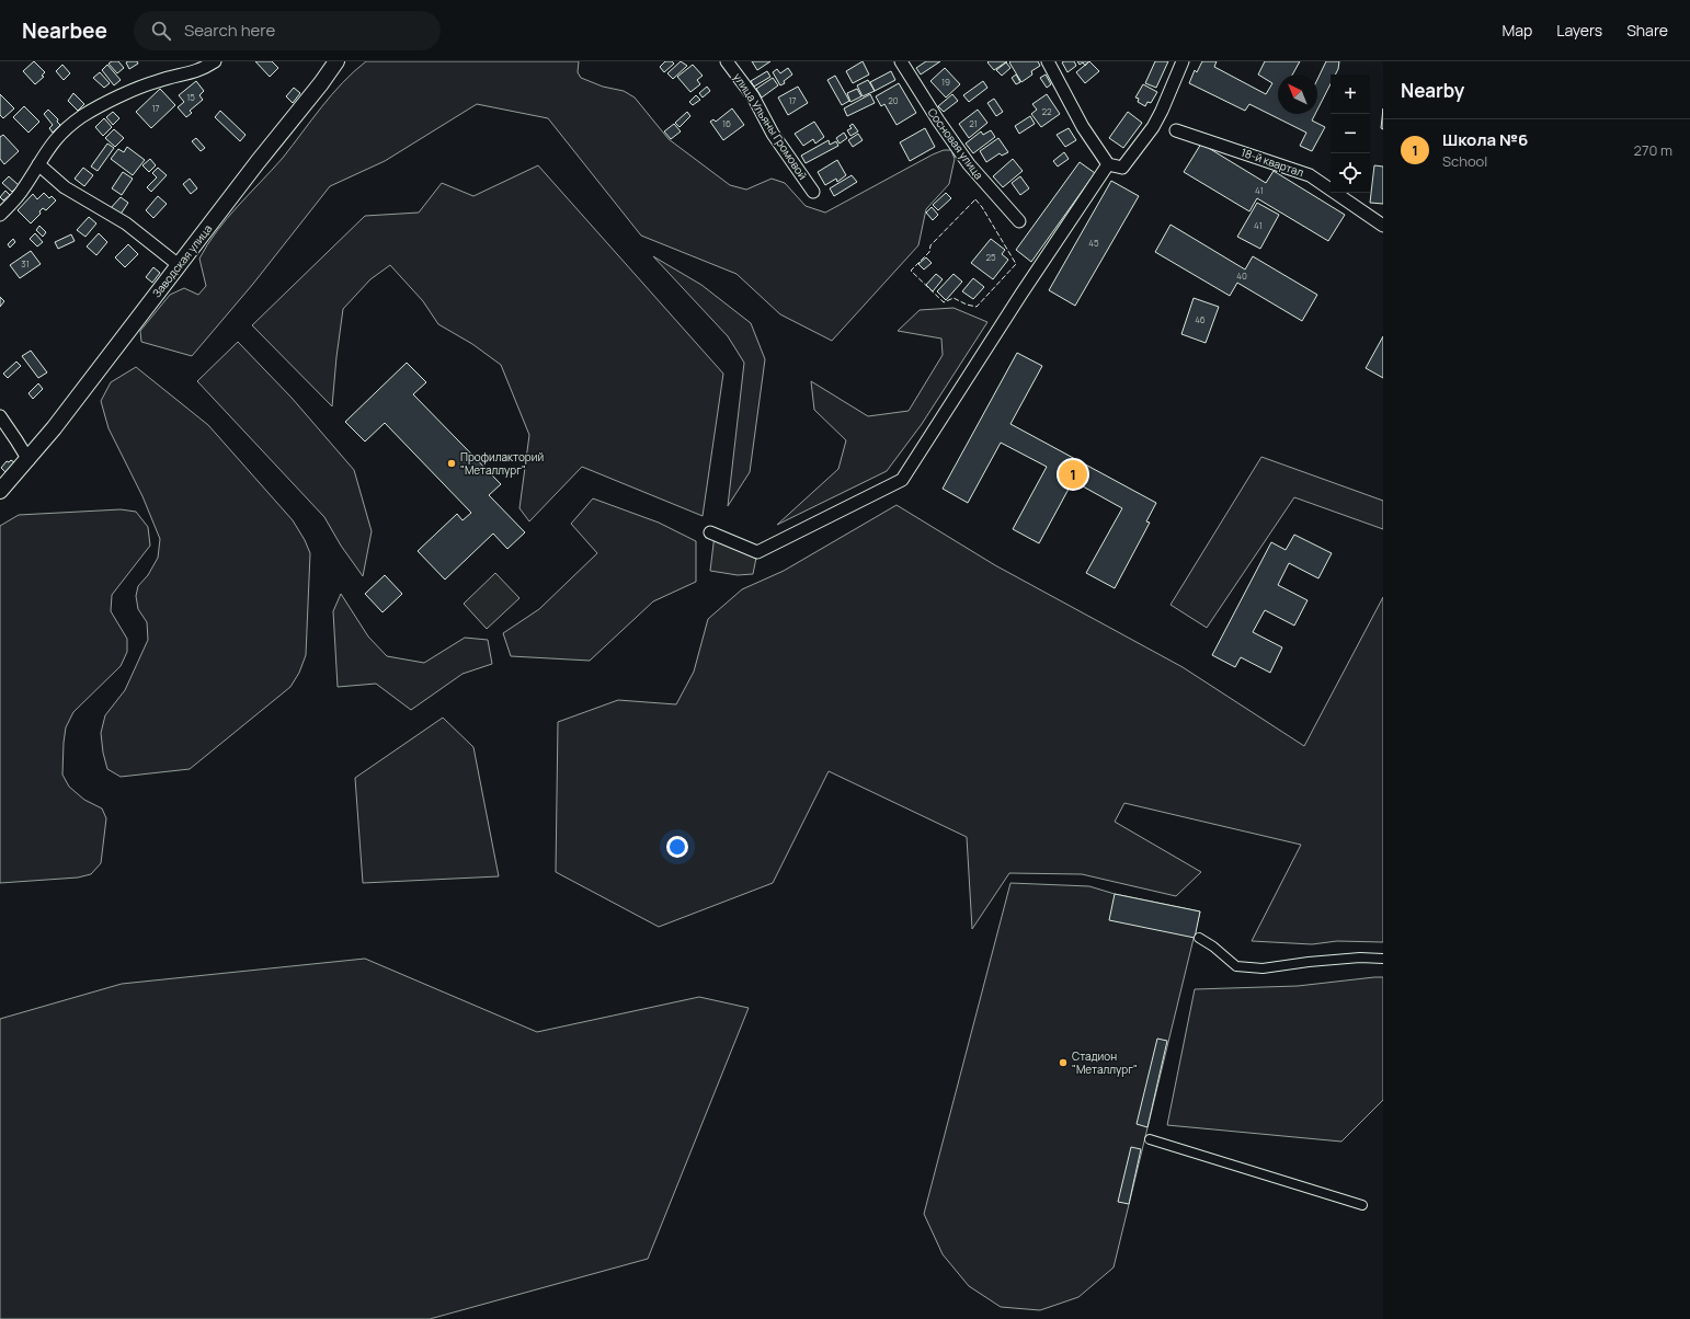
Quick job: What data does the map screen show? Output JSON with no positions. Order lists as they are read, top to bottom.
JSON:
{
  "streets": {
    "street": [
      "улица Ульяны Громовой",
      "Сосновая улица",
      "18-й квартал",
      "Заводская улица"
    ]
  },
  "places": ["Профилакторий \"Металлург\"", "Стадион \"Металлург\""],
  "house_numbers": [
    "19",
    "15",
    "17",
    "20",
    "17",
    "22",
    "16",
    "21",
    "41",
    "41",
    "45",
    "25",
    "31",
    "40",
    "46"
  ],
  "north": "top left",
  "page": {
    "header": "Nearbee",
    "search": "Search here",
    "nav": ["Map", "Layers", "Share"],
    "heading": "Nearby",
    "map_buttons": ["+", "−"],
    "list": [
      {
        "mark": "1",
        "name": "Школа №6",
        "note": "School",
        "value": "270 m"
      }
    ],
    "pins": "1"
  }
}
